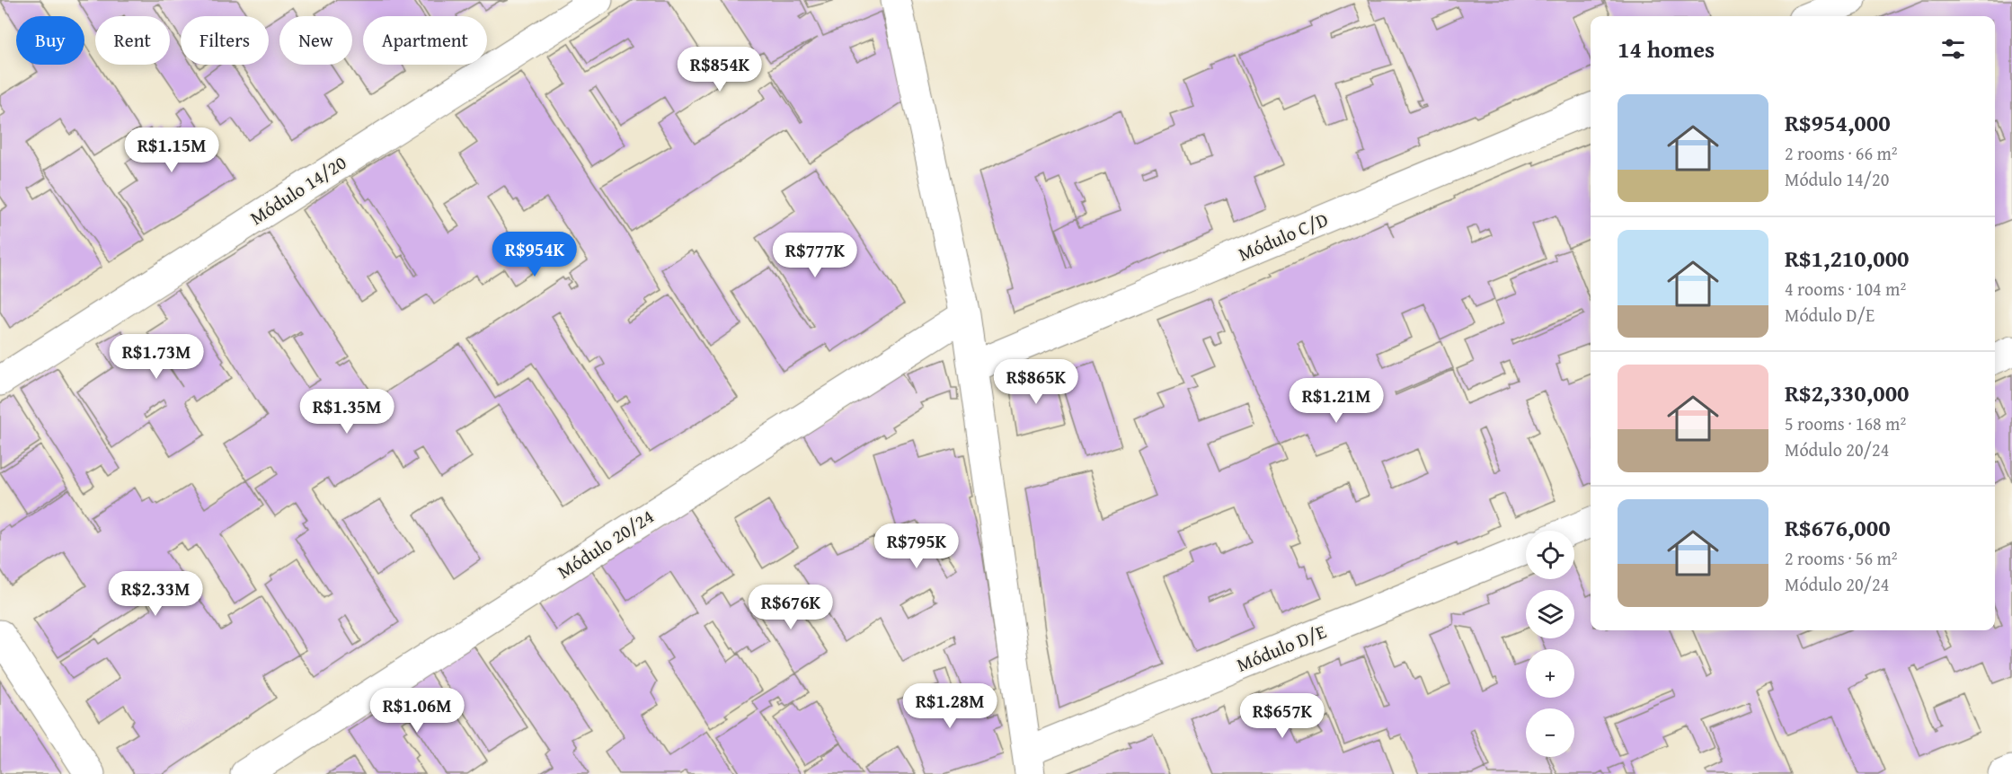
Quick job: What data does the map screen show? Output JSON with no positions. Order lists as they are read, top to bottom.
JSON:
{
  "streets": {
    "street": [
      "Módulo 14/20",
      "Módulo C/D",
      "Módulo 20/24",
      "Módulo D/E"
    ]
  },
  "page": {
    "chip": [
      "Buy",
      "Rent",
      "Filters",
      "New",
      "Apartment"
    ],
    "heading": "14 homes",
    "price": [
      "R$854K",
      "R$1.15M",
      "R$954K",
      "R$777K",
      "R$1.73M",
      "R$865K",
      "R$1.21M",
      "R$1.35M",
      "R$795K",
      "R$2.33M",
      "R$676K",
      "R$1.28M",
      "R$1.06M",
      "R$657K"
    ],
    "list": [
      {
        "name": "R$954,000",
        "note": "2 rooms · 66 m² · Módulo 14/20"
      },
      {
        "name": "R$1,210,000",
        "note": "4 rooms · 104 m² · Módulo D/E"
      },
      {
        "name": "R$2,330,000",
        "note": "5 rooms · 168 m² · Módulo 20/24"
      },
      {
        "name": "R$676,000",
        "note": "2 rooms · 56 m² · Módulo 20/24"
      }
    ],
    "map_buttons": ["+", "−"]
  }
}
